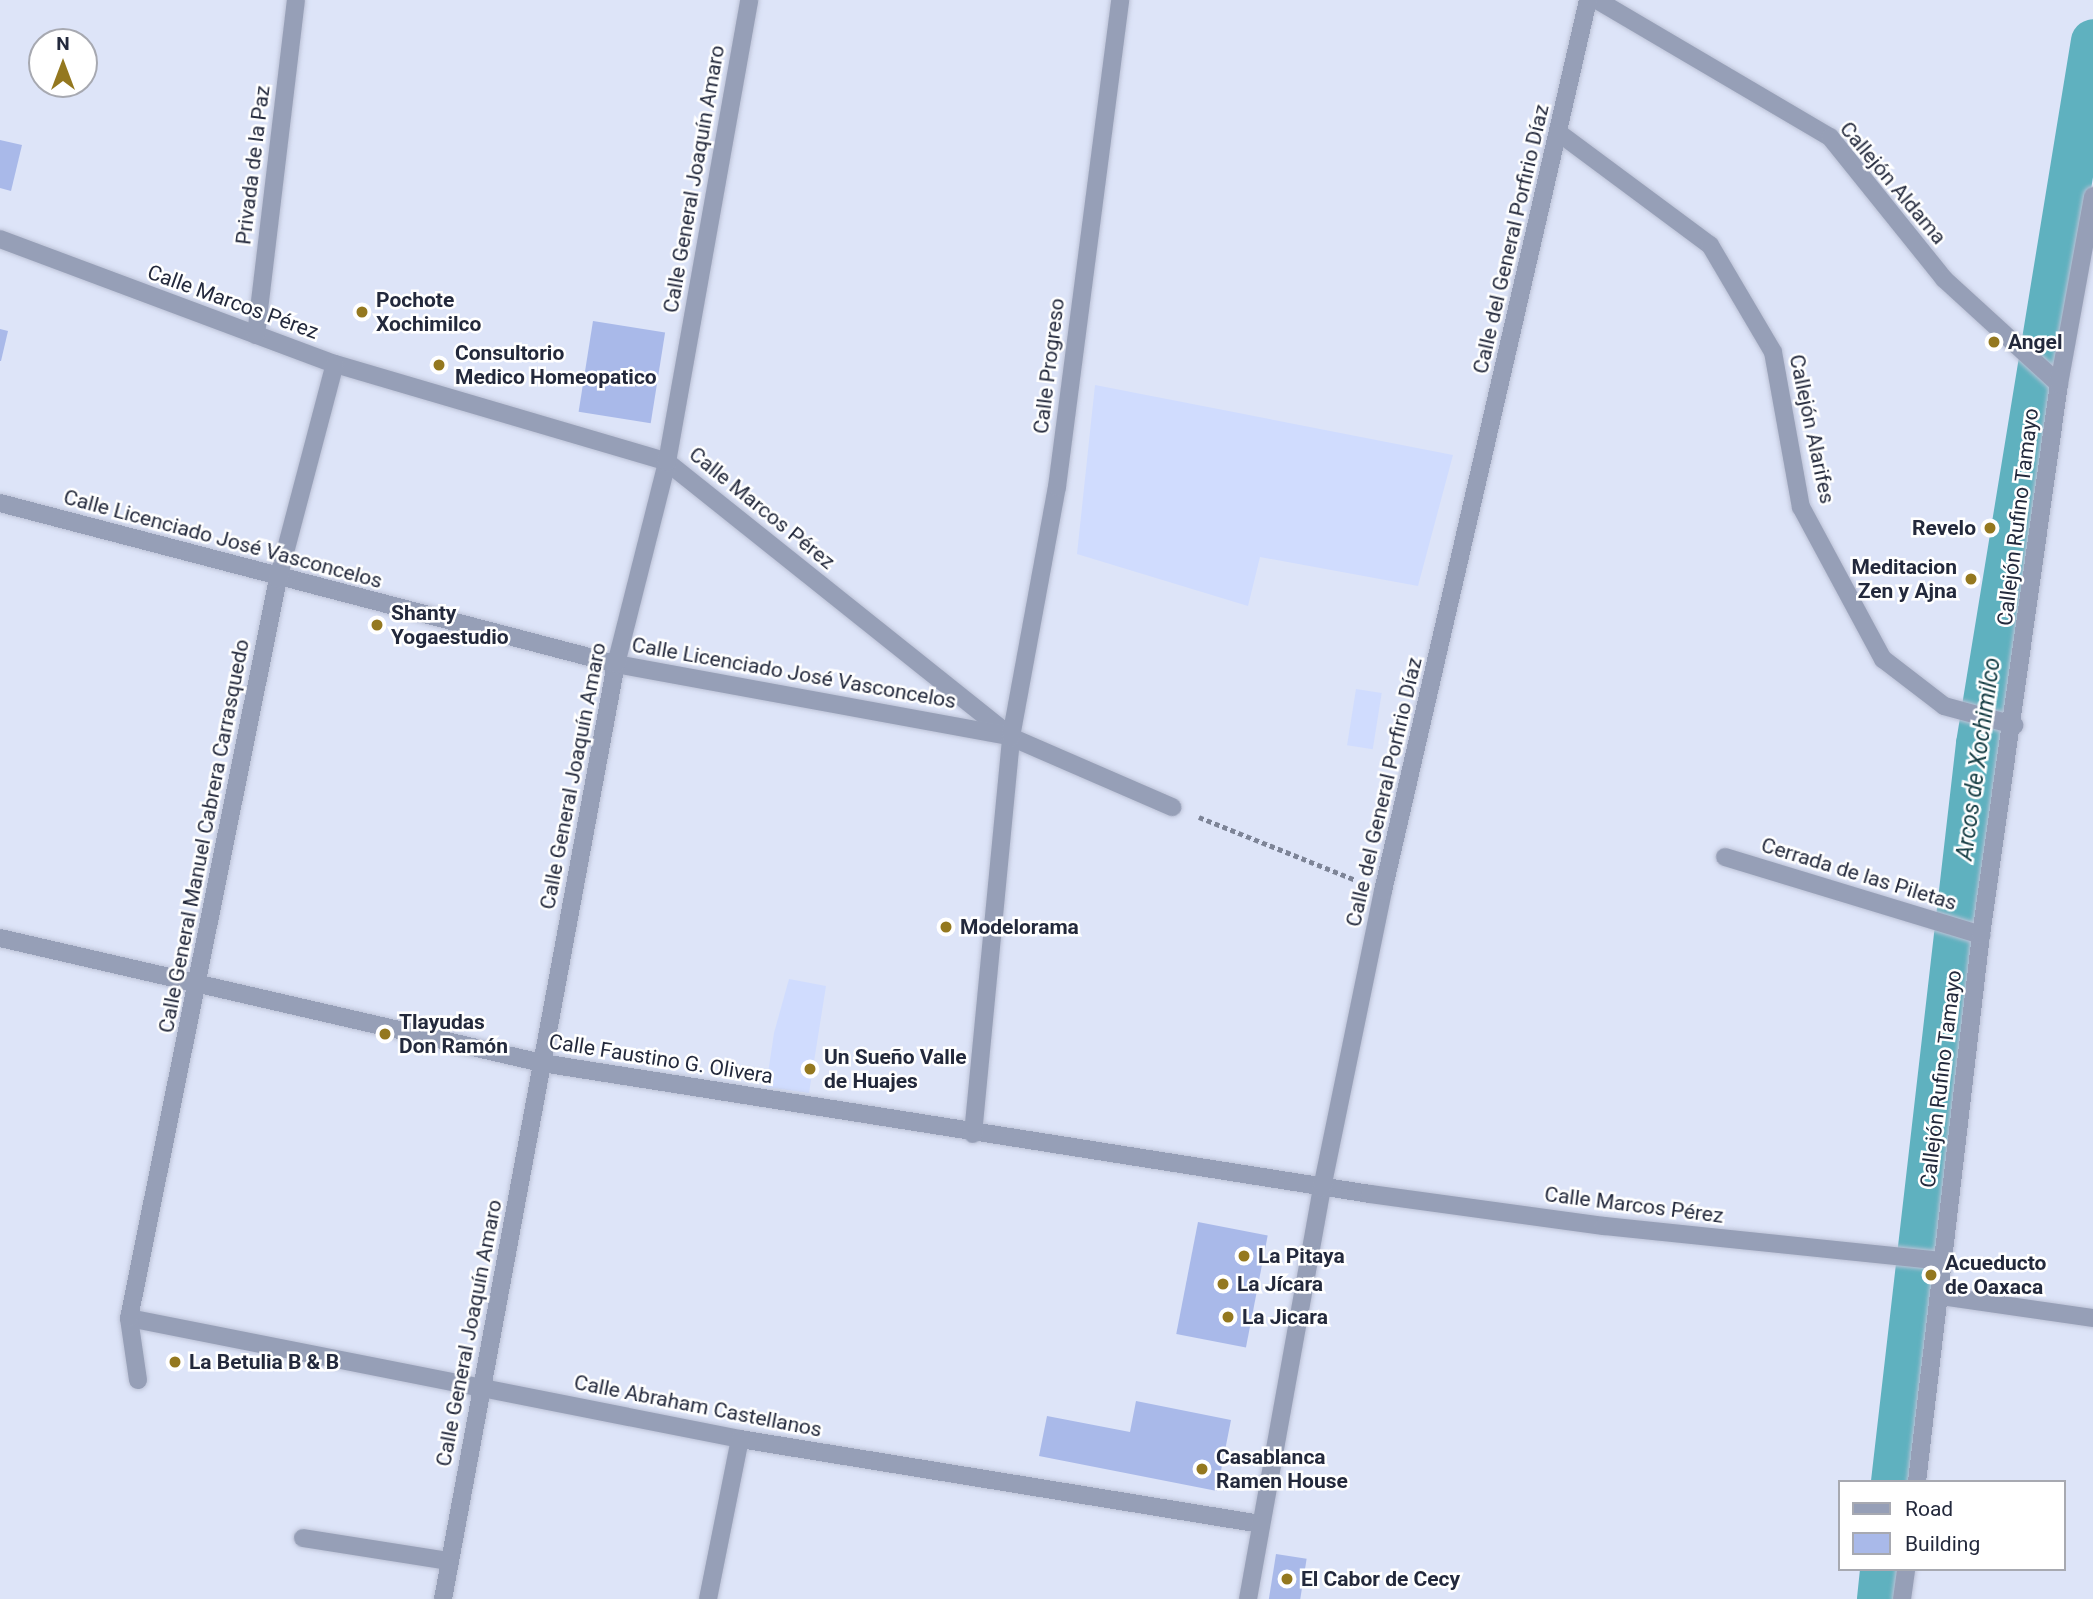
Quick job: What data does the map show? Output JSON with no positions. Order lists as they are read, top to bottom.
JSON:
{
  "streets": {
    "street": [
      "Privada de la Paz",
      "Calle General Joaquín Amaro",
      "Callejón Aldama",
      "Calle del General Porfirio Díaz",
      "Calle Marcos Pérez",
      "Calle Progreso",
      "Callejón Alarifes",
      "Callejón Rufino Tamayo",
      "Calle Licenciado José Vasconcelos",
      "Calle General Manuel Cabrera Carrasquedo",
      "Cerrada de las Piletas",
      "Calle Faustino G. Olivera",
      "Calle Abraham Castellanos"
    ]
  },
  "crossings": [
    ["Privada de la Paz", "Calle Marcos Pérez"],
    ["Calle General Joaquín Amaro", "Calle Marcos Pérez"],
    ["Calle General Joaquín Amaro", "Calle Licenciado José Vasconcelos"],
    ["Calle General Joaquín Amaro", "Calle Faustino G. Olivera"],
    ["Calle General Joaquín Amaro", "Calle Abraham Castellanos"],
    ["Callejón Aldama", "Callejón Rufino Tamayo"],
    ["Calle del General Porfirio Díaz", "Calle Marcos Pérez"],
    ["Calle del General Porfirio Díaz", "Callejón Alarifes"],
    ["Calle del General Porfirio Díaz", "Calle Faustino G. Olivera"],
    ["Calle del General Porfirio Díaz", "Calle Abraham Castellanos"],
    ["Calle Marcos Pérez", "Calle Progreso"],
    ["Calle Marcos Pérez", "Callejón Rufino Tamayo"],
    ["Calle Marcos Pérez", "Calle Licenciado José Vasconcelos"],
    ["Calle Marcos Pérez", "Calle General Manuel Cabrera Carrasquedo"],
    ["Calle Marcos Pérez", "Calle Faustino G. Olivera"],
    ["Calle Progreso", "Calle Licenciado José Vasconcelos"],
    ["Calle Progreso", "Calle Faustino G. Olivera"],
    ["Callejón Alarifes", "Callejón Rufino Tamayo"],
    ["Callejón Rufino Tamayo", "Cerrada de las Piletas"],
    ["Calle Licenciado José Vasconcelos", "Calle General Manuel Cabrera Carrasquedo"],
    ["Calle General Manuel Cabrera Carrasquedo", "Calle Faustino G. Olivera"],
    ["Calle General Manuel Cabrera Carrasquedo", "Calle Abraham Castellanos"]
  ],
  "water": ["Arcos de Xochimilco"],
  "places": [
    "Pochote Xochimilco",
    "Angel",
    "Consultorio Medico Homeopatico",
    "Revelo",
    "Meditacion Zen y Ajna",
    "Shanty Yogaestudio",
    "Modelorama",
    "Tlayudas Don Ramón",
    "Un Sueño Valle de Huajes",
    "La Pitaya",
    "Acueducto de Oaxaca",
    "La Jícara",
    "La Jicara",
    "La Betulia B & B",
    "Casablanca Ramen House",
    "El Cabor de Cecy"
  ],
  "legend": ["Road", "Building"],
  "north": "top"
}
